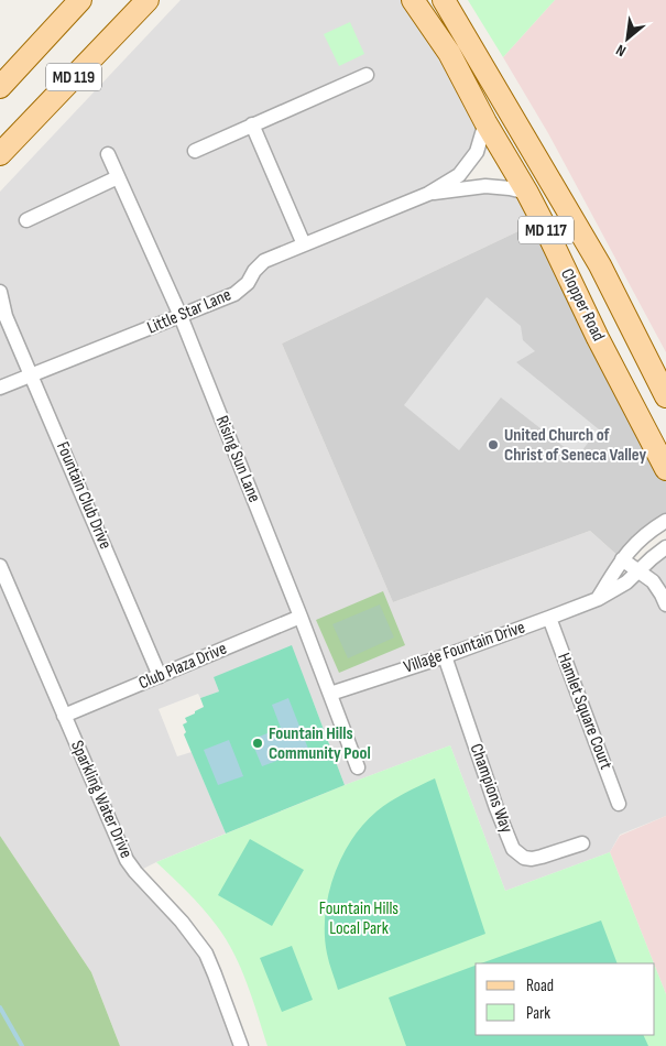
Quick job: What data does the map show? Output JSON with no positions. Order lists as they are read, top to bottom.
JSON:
{
  "streets": {
    "main road": ["MD 119", "MD 117", "Clopper Road"],
    "street": [
      "Little Star Lane",
      "Rising Sun Lane",
      "Fountain Club Drive",
      "Village Fountain Drive",
      "Club Plaza Drive",
      "Hamlet Square Court",
      "Champions Way",
      "Sparkling Water Drive"
    ]
  },
  "crossings": [
    ["Clopper Road", "Little Star Lane"],
    ["Little Star Lane", "Rising Sun Lane"],
    ["Little Star Lane", "Fountain Club Drive"],
    ["Rising Sun Lane", "Village Fountain Drive"],
    ["Rising Sun Lane", "Club Plaza Drive"],
    ["Fountain Club Drive", "Club Plaza Drive"],
    ["Village Fountain Drive", "Hamlet Square Court"],
    ["Village Fountain Drive", "Champions Way"],
    ["Club Plaza Drive", "Sparkling Water Drive"]
  ],
  "parks": ["Fountain Hills Local Park"],
  "places": ["United Church of Christ of Seneca Valley", "Fountain Hills Community Pool"],
  "legend": ["Road", "Park"],
  "north": "bottom left"
}
